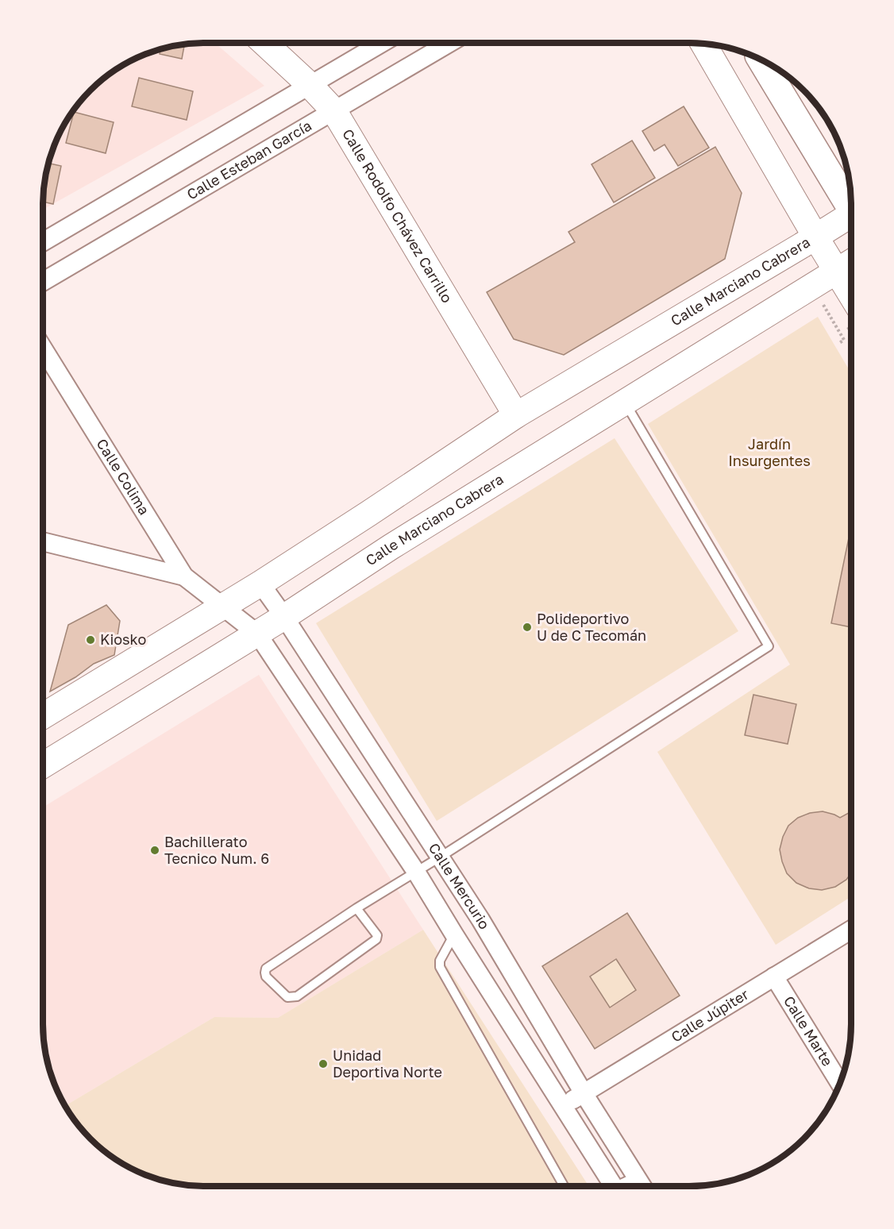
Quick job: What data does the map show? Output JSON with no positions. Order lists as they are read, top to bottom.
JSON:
{
  "streets": {
    "street": [
      "Calle Esteban García",
      "Calle Rodolfo Chávez Carrillo",
      "Calle Marciano Cabrera",
      "Calle Colima",
      "Calle Mercurio",
      "Calle Júpiter",
      "Calle Marte"
    ]
  },
  "crossings": [
    ["Calle Esteban García", "Calle Rodolfo Chávez Carrillo"],
    ["Calle Rodolfo Chávez Carrillo", "Calle Marciano Cabrera"],
    ["Calle Marciano Cabrera", "Calle Colima"],
    ["Calle Marciano Cabrera", "Calle Mercurio"],
    ["Calle Colima", "Calle Mercurio"],
    ["Calle Mercurio", "Calle Júpiter"],
    ["Calle Júpiter", "Calle Marte"]
  ],
  "parks": ["Jardín Insurgentes"],
  "places": [
    "Polideportivo U de C Tecomán",
    "Kiosko",
    "Bachillerato Tecnico Num. 6",
    "Unidad Deportiva Norte"
  ]
}
